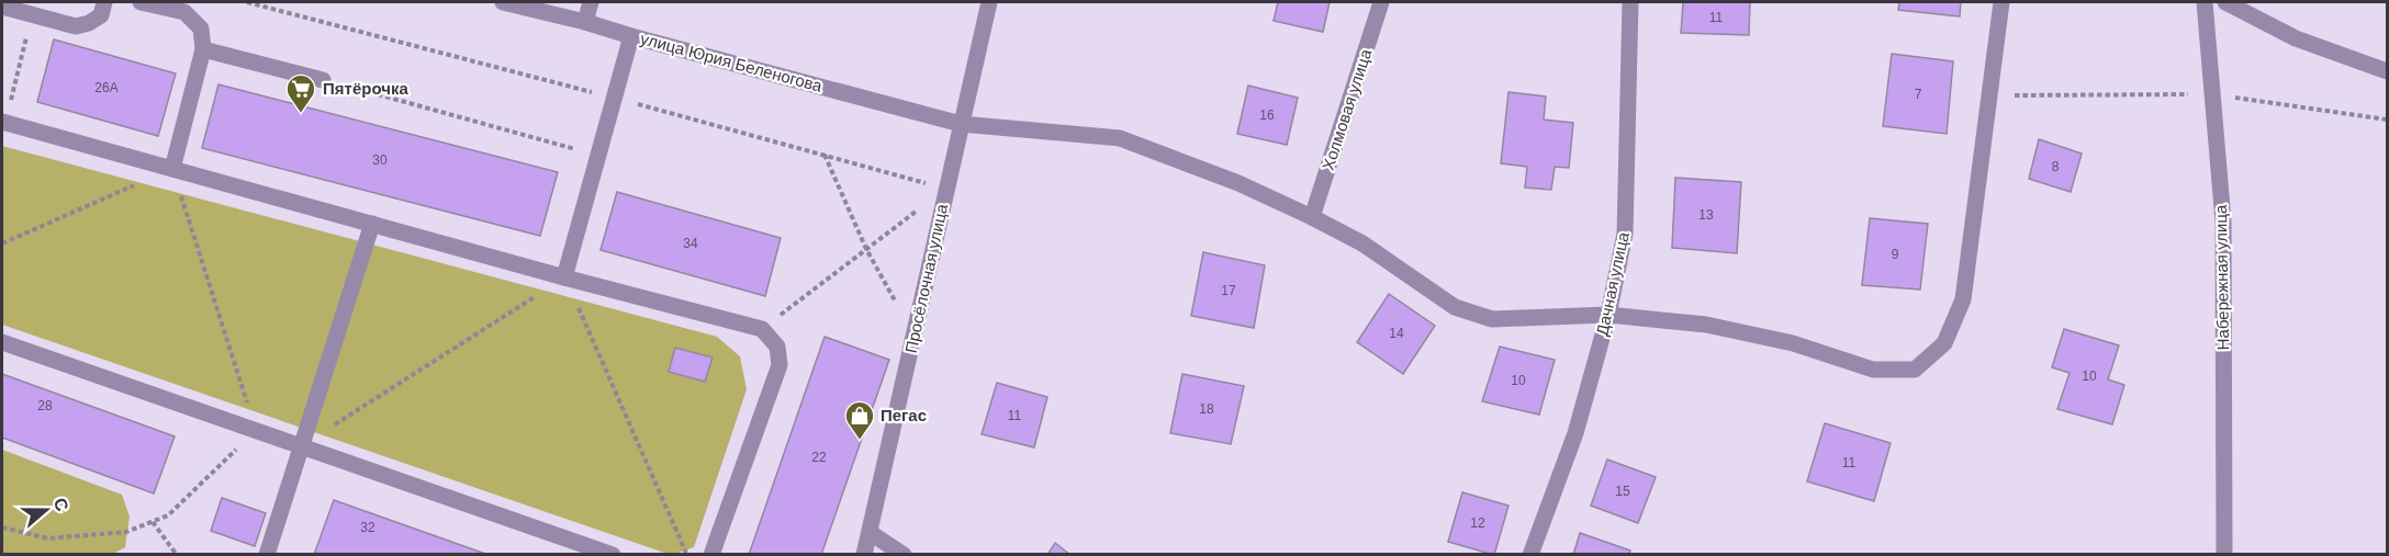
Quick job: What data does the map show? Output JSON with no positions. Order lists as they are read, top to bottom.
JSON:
{
  "streets": {
    "street": [
      "улица Юрия Беленогова",
      "Холмовая улица",
      "Набережная улица",
      "Просёлочная улица",
      "Дачная улица"
    ]
  },
  "crossings": [
    ["улица Юрия Беленогова", "Холмовая улица"],
    ["улица Юрия Беленогова", "Просёлочная улица"],
    ["улица Юрия Беленогова", "Дачная улица"]
  ],
  "places": {
    "supermarket": ["Пятёрочка"],
    "shop": ["Пегас"]
  },
  "house_numbers": [
    "11",
    "26А",
    "7",
    "16",
    "30",
    "8",
    "13",
    "34",
    "9",
    "17",
    "14",
    "10",
    "10",
    "28",
    "18",
    "11",
    "22",
    "11",
    "15",
    "12",
    "32"
  ],
  "north": "right"
}
